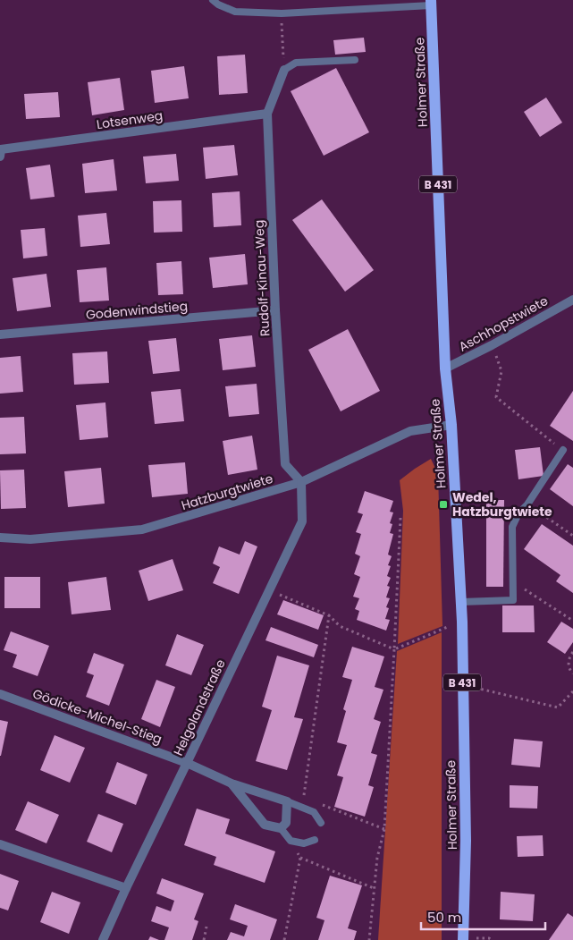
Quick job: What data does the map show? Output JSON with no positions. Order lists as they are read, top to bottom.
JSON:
{
  "streets": {
    "main road": ["Holmer Straße", "B 431"],
    "street": [
      "Lotsenweg",
      "Rudolf-Kinau-Weg",
      "Godenwindstieg",
      "Aschhopstwiete",
      "Hatzburgtwiete",
      "Helgolandstraße",
      "Gödicke-Michel-Stieg"
    ]
  },
  "crossings": [
    ["Holmer Straße", "Aschhopstwiete"],
    ["Holmer Straße", "Hatzburgtwiete"],
    ["Lotsenweg", "Rudolf-Kinau-Weg"],
    ["Rudolf-Kinau-Weg", "Godenwindstieg"],
    ["Rudolf-Kinau-Weg", "Hatzburgtwiete"],
    ["Rudolf-Kinau-Weg", "Helgolandstraße"],
    ["Hatzburgtwiete", "Helgolandstraße"],
    ["Helgolandstraße", "Gödicke-Michel-Stieg"]
  ],
  "places": {
    "transit": ["Wedel, Hatzburgtwiete"]
  },
  "scale_bar": "50 m"
}
